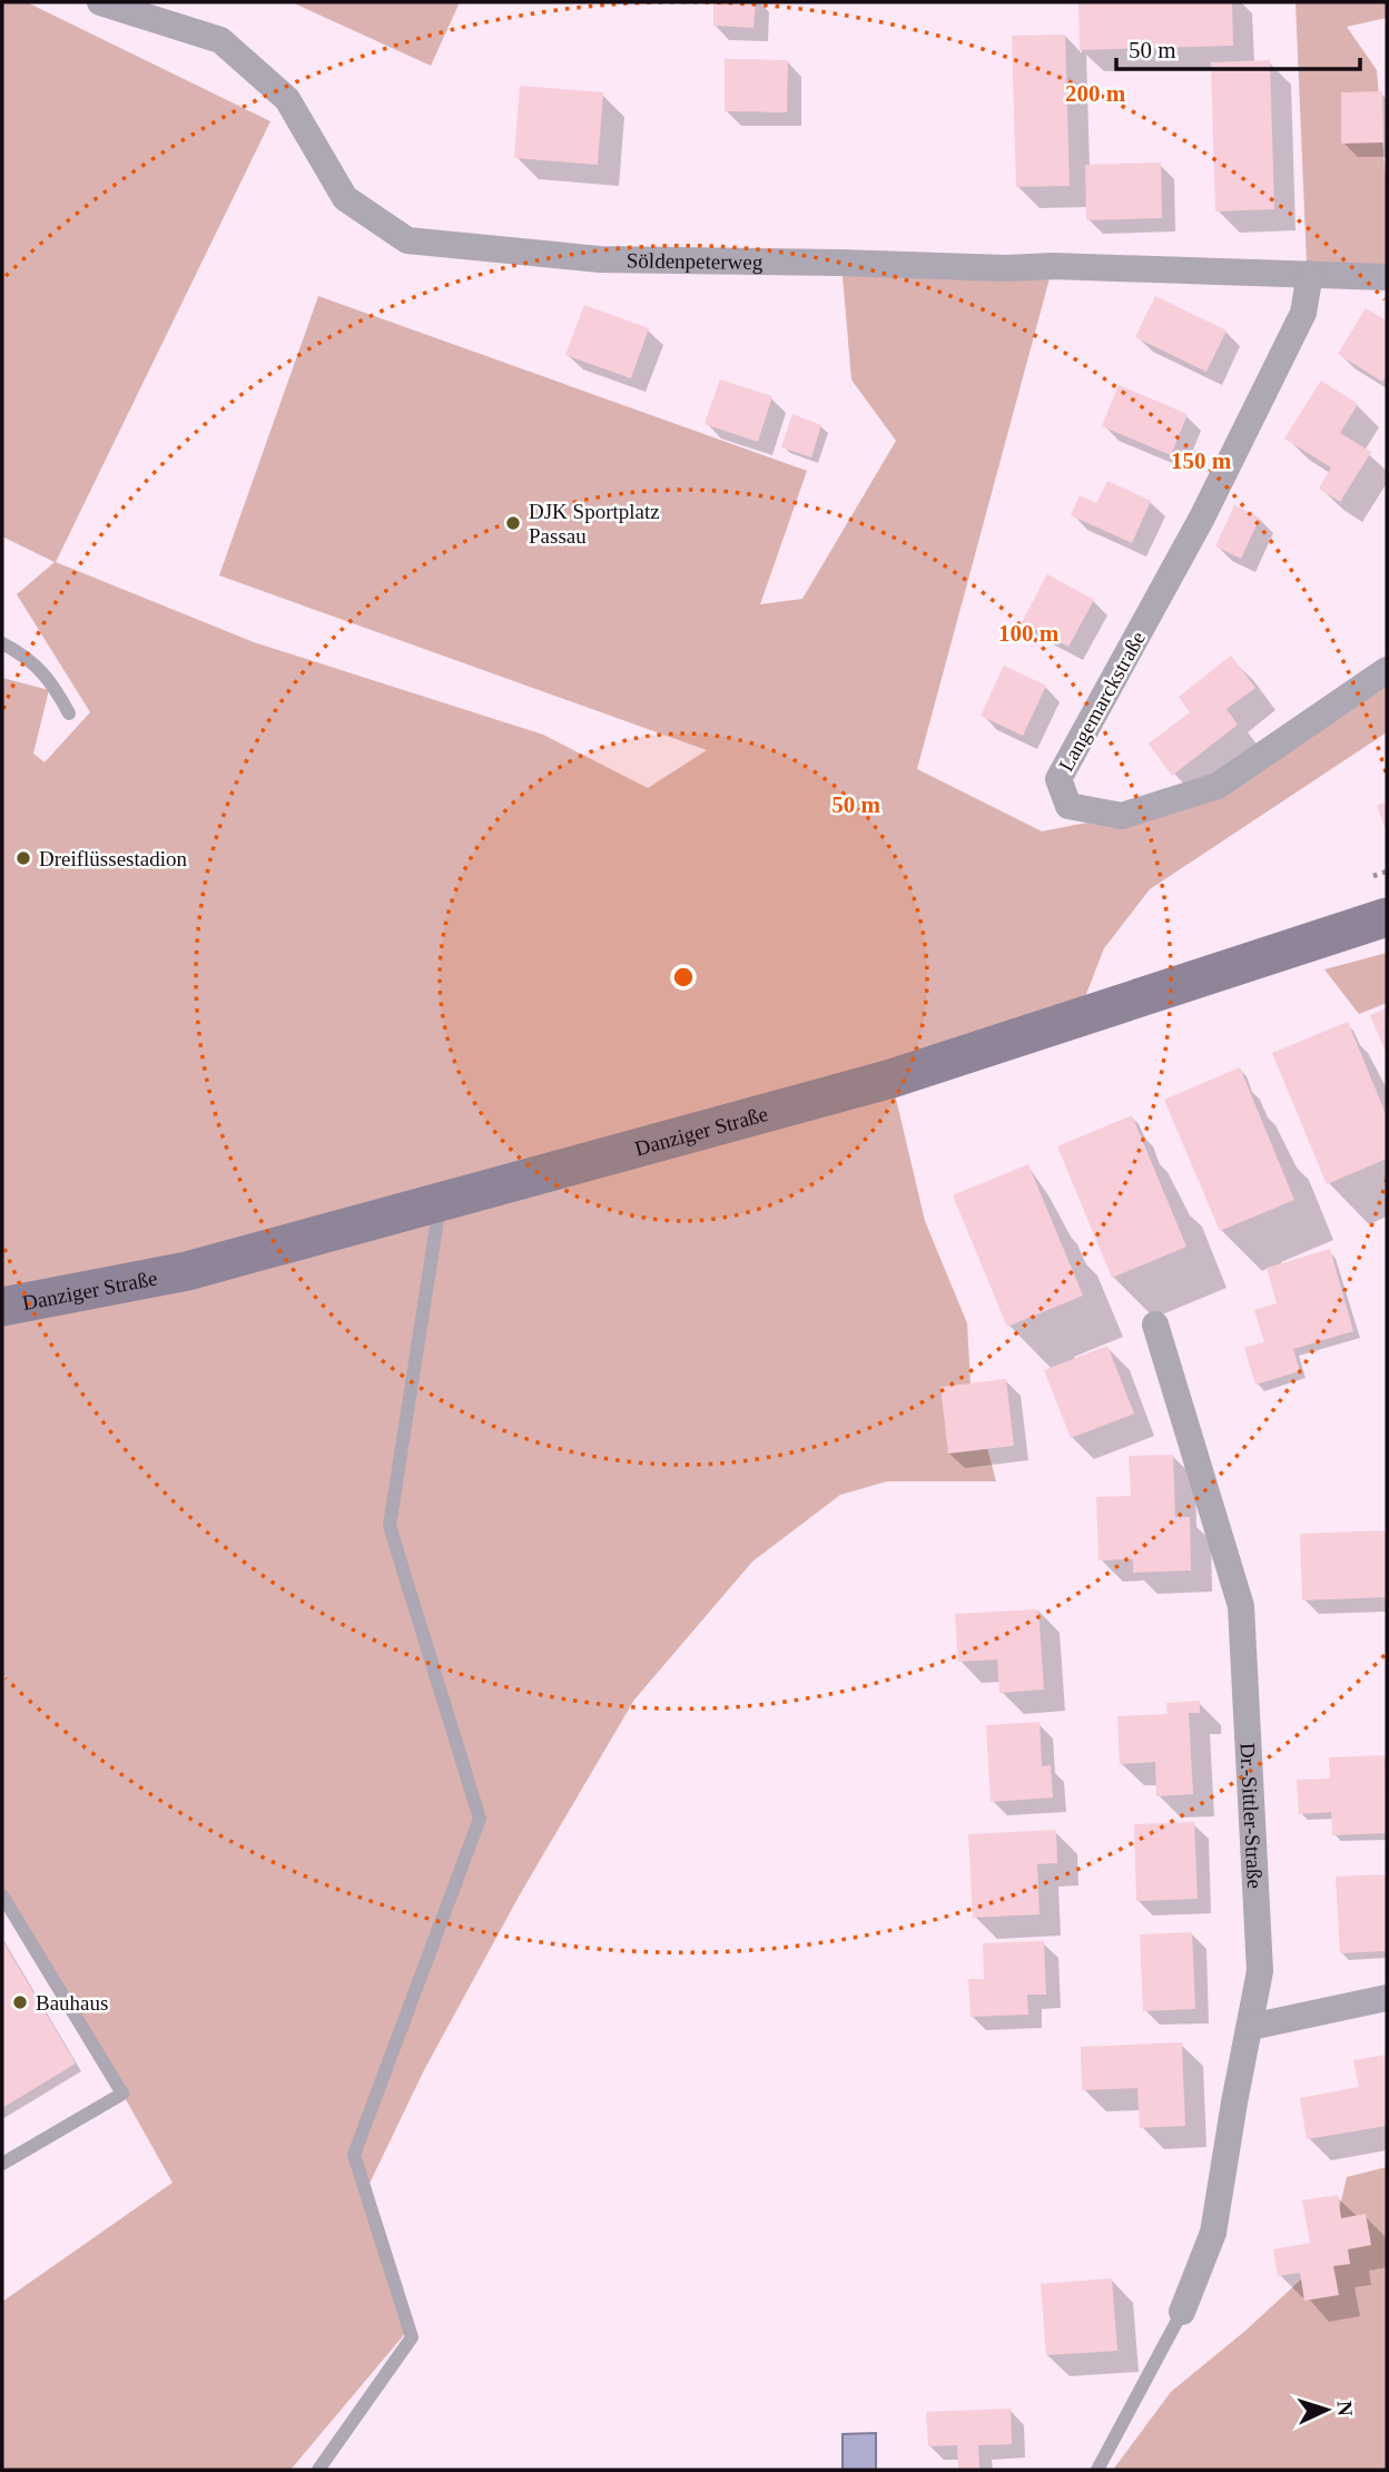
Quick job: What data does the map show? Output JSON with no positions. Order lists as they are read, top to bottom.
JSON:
{
  "streets": {
    "street": [
      "Söldenpeterweg",
      "Langemarckstraße",
      "Danziger Straße",
      "Dr.-Sittler-Straße"
    ]
  },
  "crossings": [
    ["Söldenpeterweg", "Langemarckstraße"]
  ],
  "places": ["DJK Sportplatz Passau", "Dreiflüssestadion", "Bauhaus"],
  "scale_bar": "50 m",
  "north": "right",
  "rings": [
    "200 m",
    "150 m",
    "100 m",
    "50 m"
  ]
}
